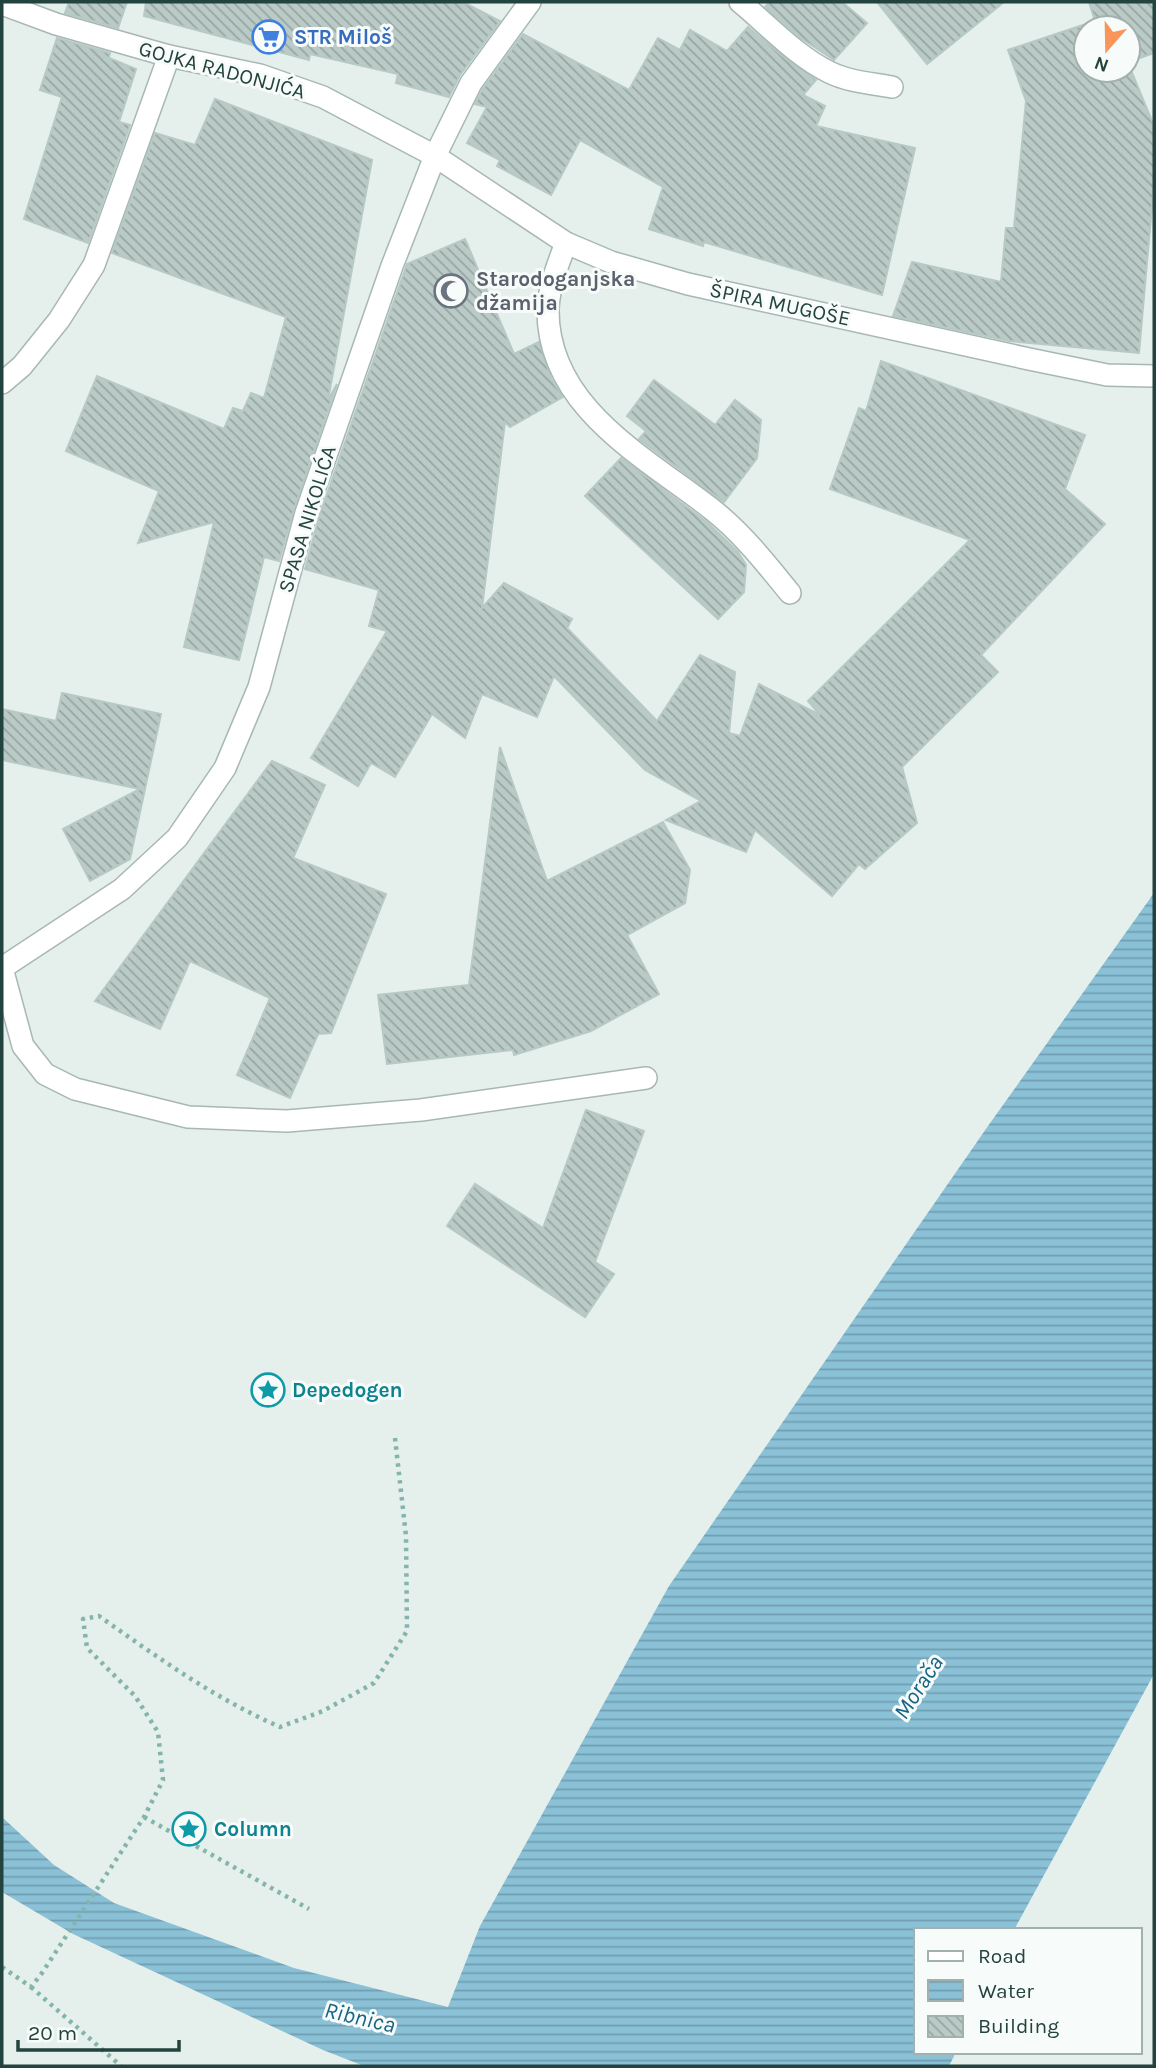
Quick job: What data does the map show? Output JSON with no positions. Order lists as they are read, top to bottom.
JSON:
{
  "streets": {
    "street": ["GOJKA RADONJIĆA", "ŠPIRA MUGOŠE", "SPASA NIKOLIĆA"]
  },
  "crossings": [
    ["GOJKA RADONJIĆA", "ŠPIRA MUGOŠE"],
    ["GOJKA RADONJIĆA", "SPASA NIKOLIĆA"],
    ["ŠPIRA MUGOŠE", "SPASA NIKOLIĆA"]
  ],
  "water": ["Morača", "Ribnica"],
  "places": {
    "supermarket": ["STR Miloš"],
    "mosque": ["Starodoganjska džamija"],
    "place": ["Depedogen", "Column"]
  },
  "legend": ["Road", "Water", "Building"],
  "scale_bar": "20 m",
  "north": "bottom"
}
